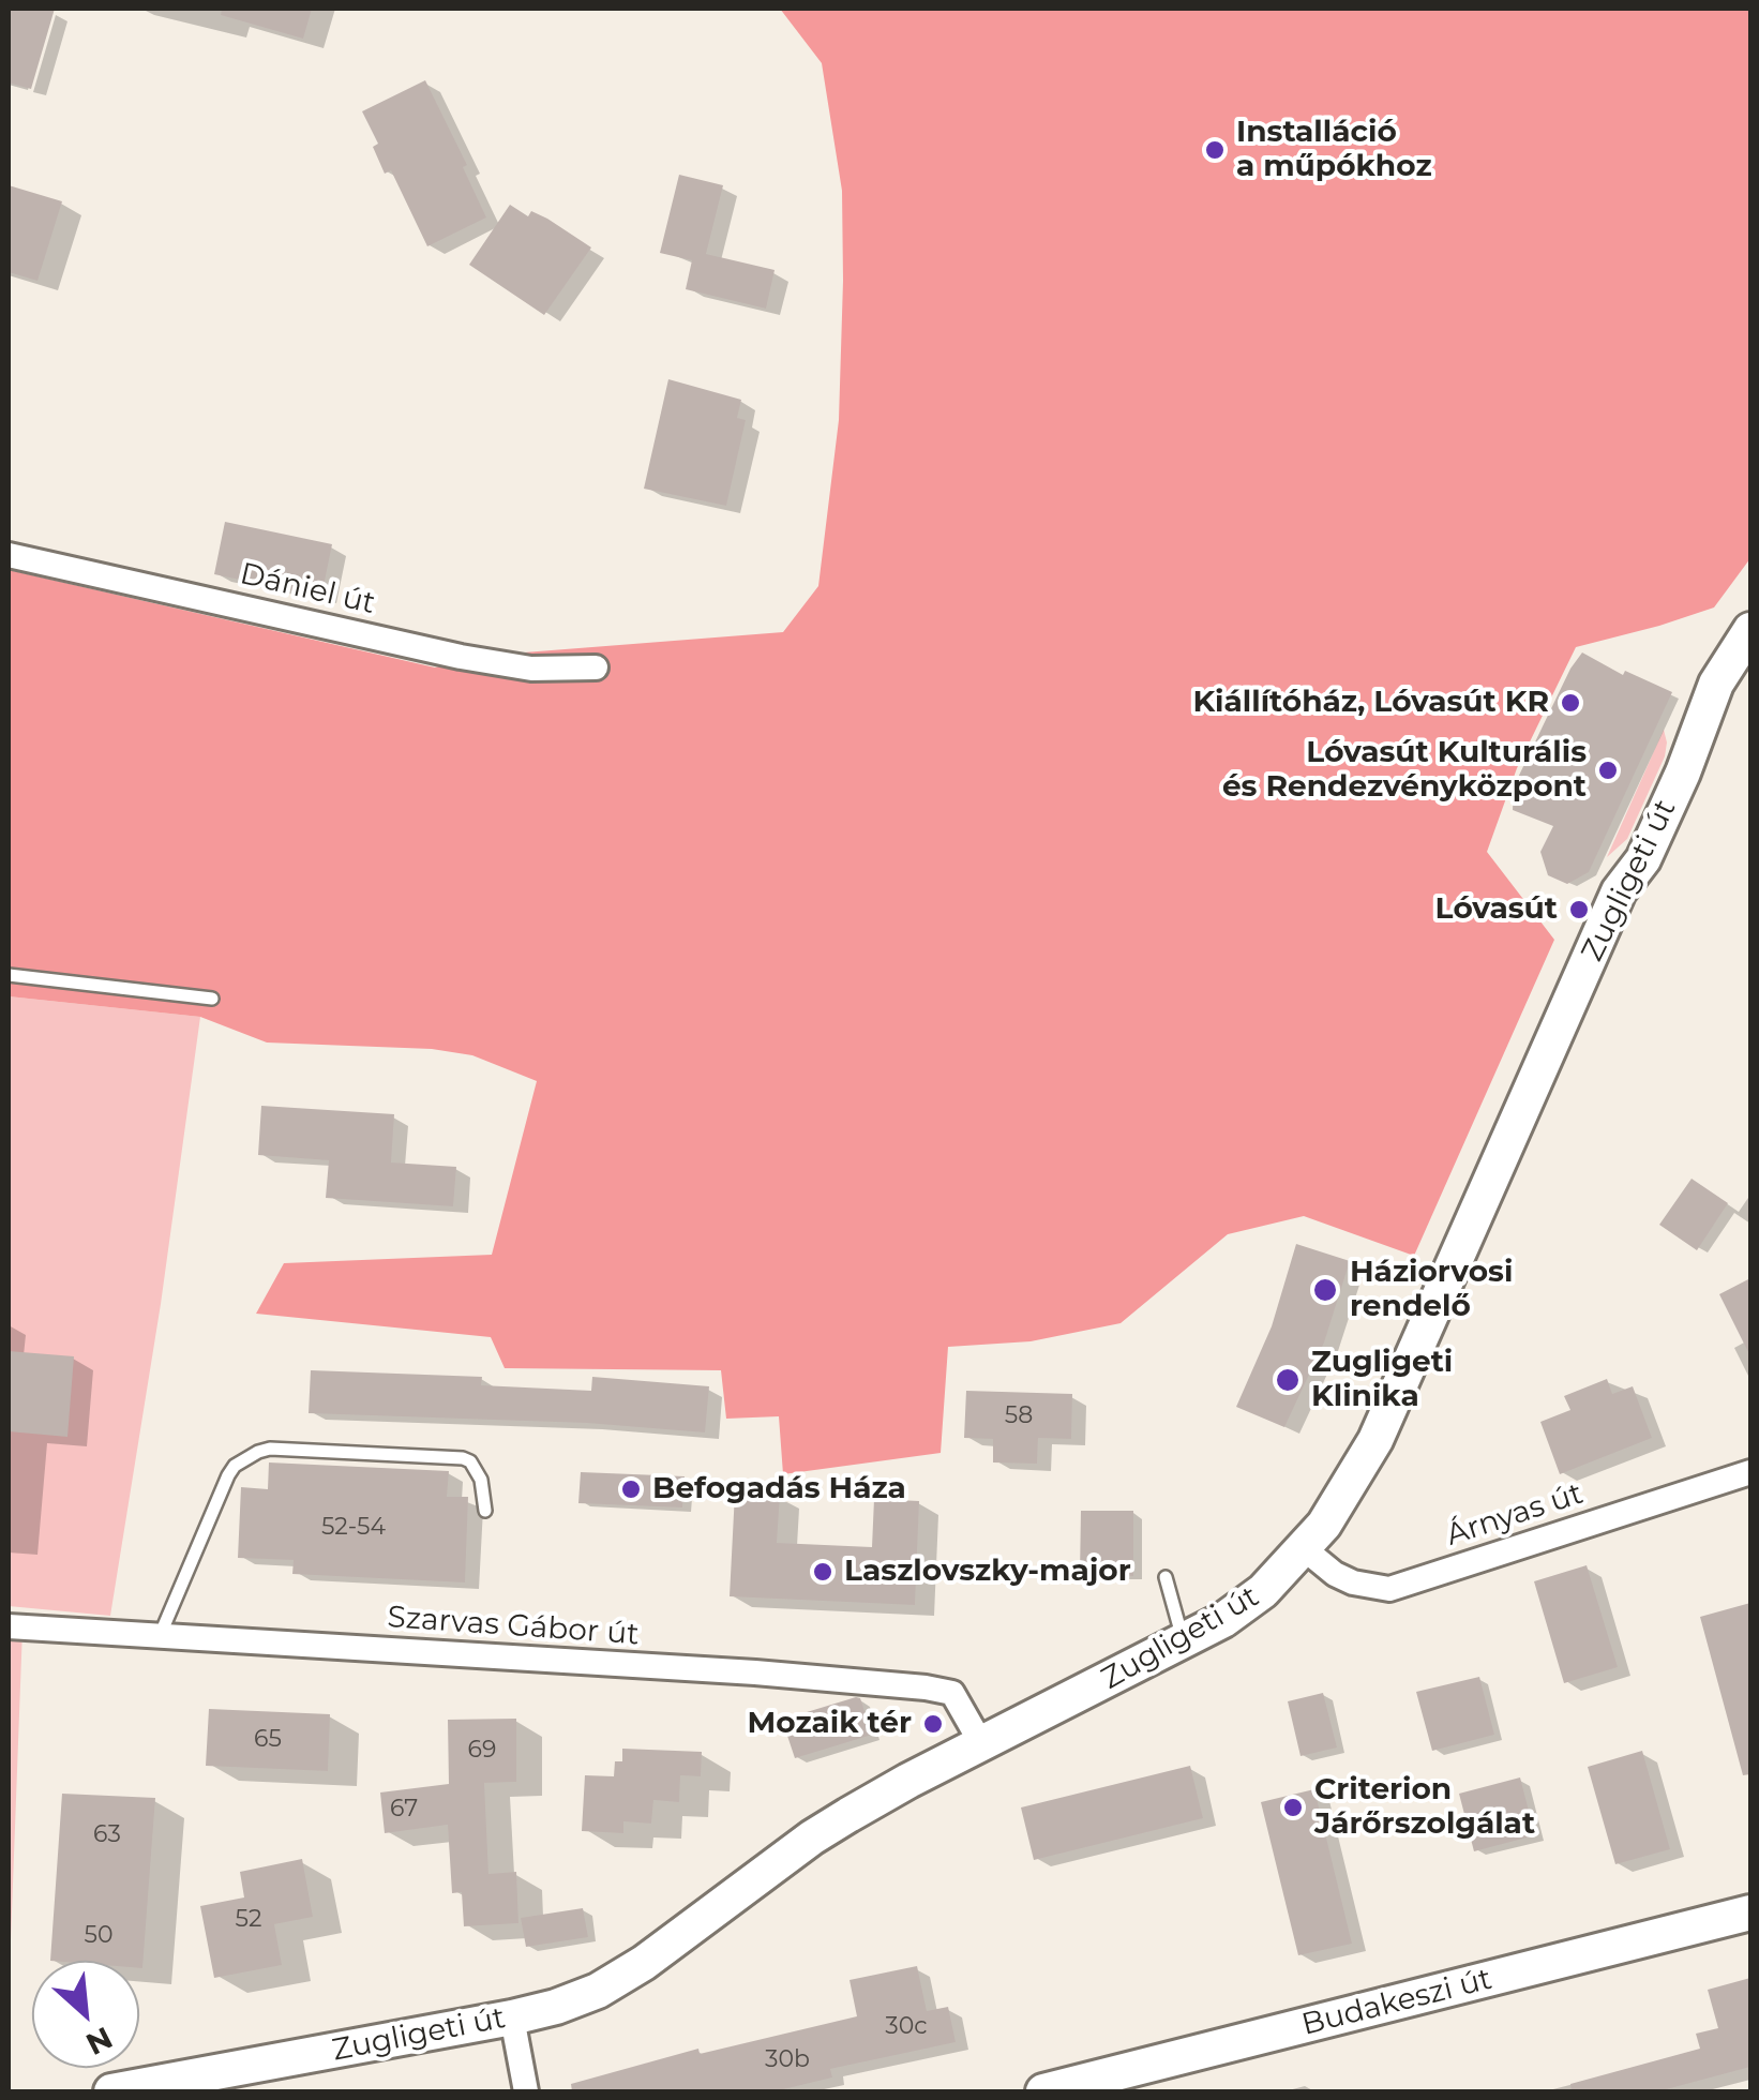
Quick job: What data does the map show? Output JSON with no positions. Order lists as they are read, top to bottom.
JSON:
{
  "streets": {
    "street": [
      "Dániel út",
      "Zugligeti út",
      "Árnyas út",
      "Szarvas Gábor út",
      "Budakeszi út"
    ]
  },
  "crossings": [
    ["Zugligeti út", "Árnyas út"],
    ["Zugligeti út", "Szarvas Gábor út"]
  ],
  "places": [
    "Installáció a műpókhoz",
    "Kiállítóház, Lóvasút KR",
    "Lóvasút Kulturális és Rendezvényközpont",
    "Lóvasút",
    "Háziorvosi rendelő",
    "Zugligeti Klinika",
    "Befogadás Háza",
    "Laszlovszky-major",
    "Mozaik tér",
    "Criterion Járőrszolgálat"
  ],
  "house_numbers": [
    "58",
    "52-54",
    "65",
    "69",
    "67",
    "63",
    "52",
    "50",
    "30c",
    "30b"
  ],
  "north": "bottom right"
}
